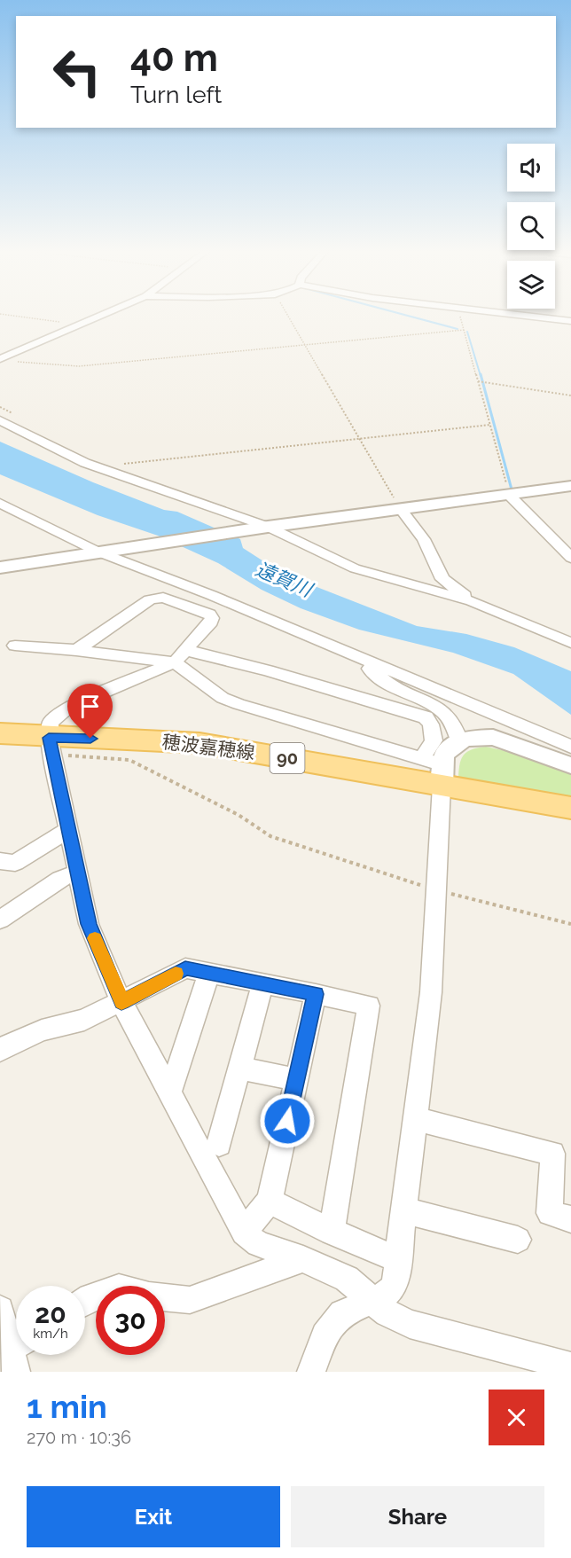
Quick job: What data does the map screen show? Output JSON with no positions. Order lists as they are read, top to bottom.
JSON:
{
  "streets": {
    "main road": ["穂波嘉穂線", "90"]
  },
  "water": ["遠賀川"],
  "page": {
    "turn": ["40 m", "Turn left"],
    "speed": "20 km/h",
    "limit": "30",
    "heading": ["1 min", "270 m · 10:36"],
    "buttons": ["Exit", "Share"]
  }
}
